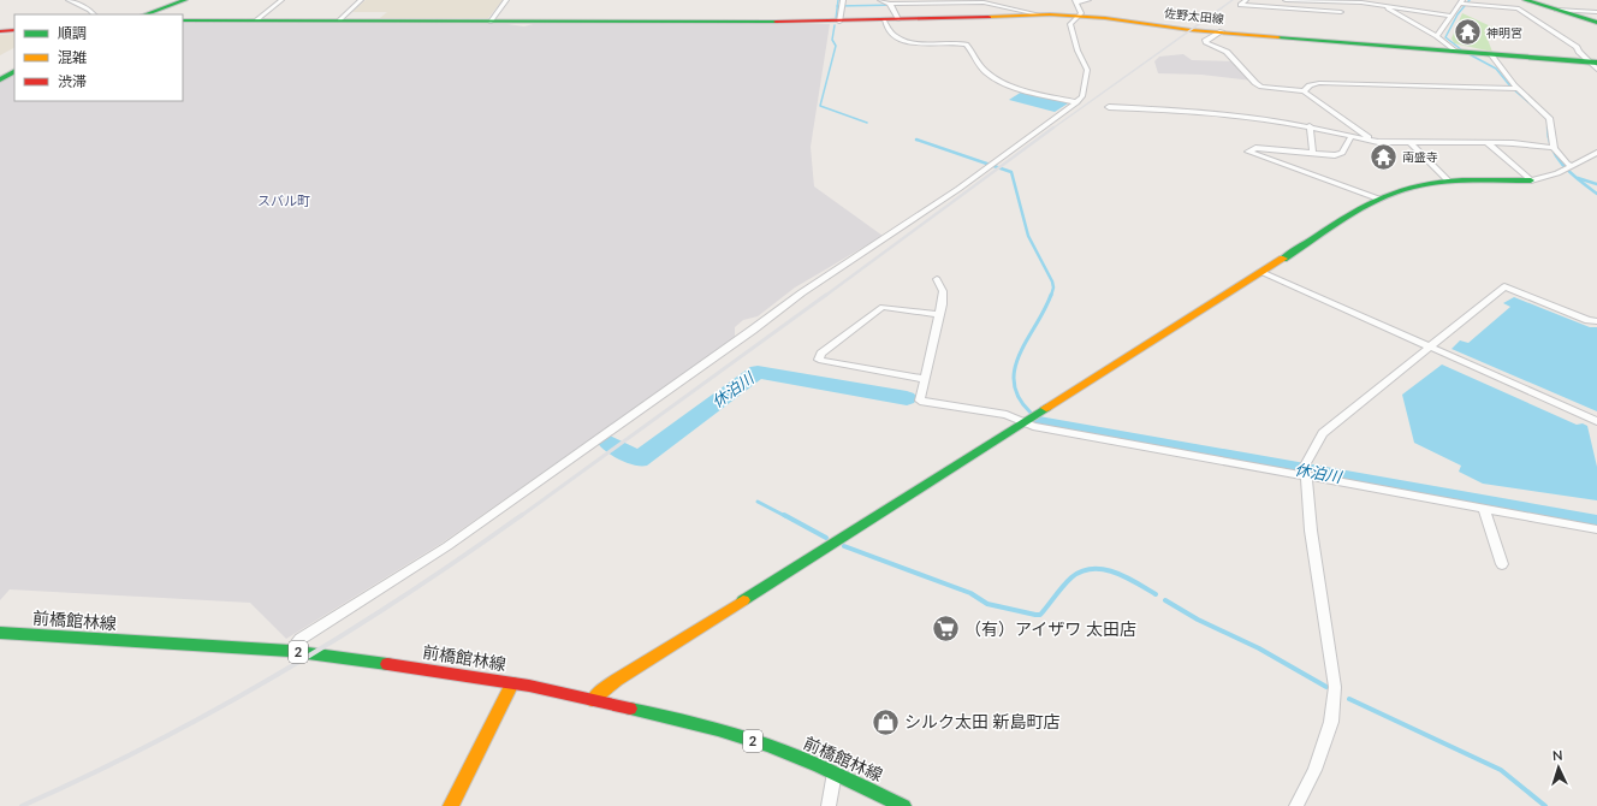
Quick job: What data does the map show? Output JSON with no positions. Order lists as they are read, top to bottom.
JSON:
{
  "streets": {
    "main road": ["佐野太田線", "前橋館林線", "2"]
  },
  "districts": ["スバル町"],
  "water": ["休泊川"],
  "places": {
    "temple": ["神明宮", "南盛寺"],
    "supermarket": ["（有）アイザワ 太田店"],
    "shop": ["シルク太田 新島町店"]
  },
  "legend": ["順調", "混雑", "渋滞"],
  "north": "top"
}
